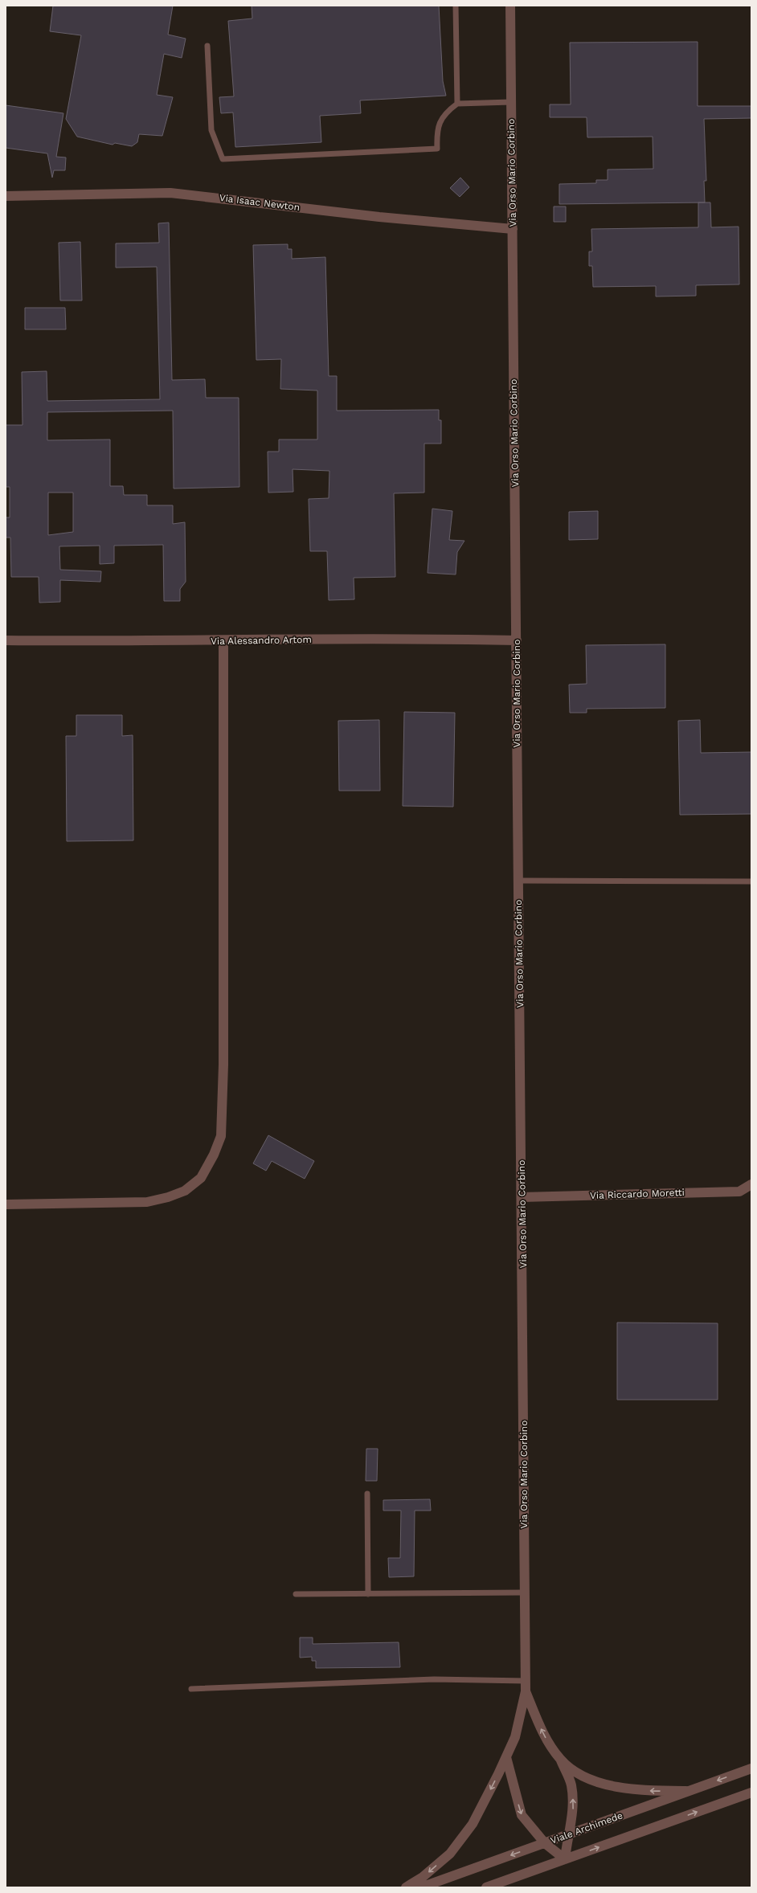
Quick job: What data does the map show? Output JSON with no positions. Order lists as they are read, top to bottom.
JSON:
{
  "streets": {
    "street": [
      "Via Orso Mario Corbino",
      "Via Isaac Newton",
      "Via Alessandro Artom",
      "Via Riccardo Moretti",
      "Viale Archimede"
    ]
  },
  "crossings": [
    ["Via Orso Mario Corbino", "Via Isaac Newton"],
    ["Via Orso Mario Corbino", "Via Alessandro Artom"],
    ["Via Orso Mario Corbino", "Via Riccardo Moretti"],
    ["Via Orso Mario Corbino", "Viale Archimede"]
  ]
}
